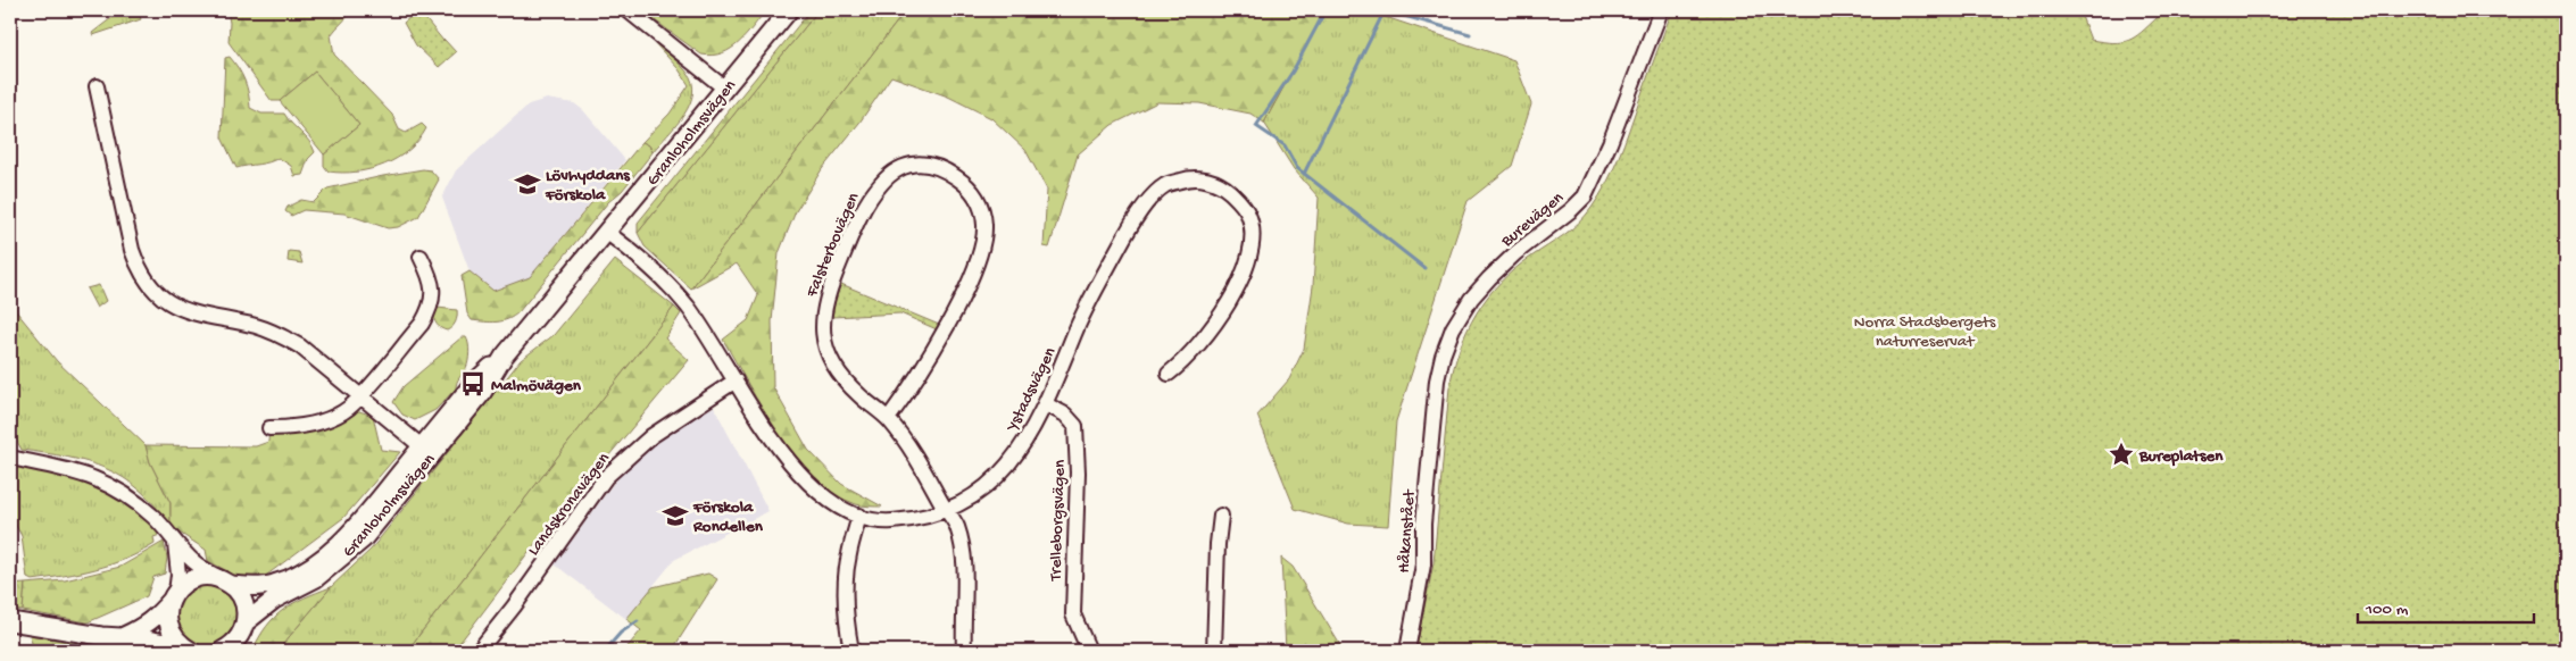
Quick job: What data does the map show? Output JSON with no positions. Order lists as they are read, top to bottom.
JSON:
{
  "streets": {
    "street": [
      "Granloholmsvägen",
      "Burevägen",
      "Falsterbovägen",
      "Ystadsvägen",
      "Landskronavägen",
      "Trelleborgsvägen",
      "Håkanstået"
    ]
  },
  "crossings": [
    ["Granloholmsvägen", "Ystadsvägen"],
    ["Burevägen", "Håkanstået"],
    ["Falsterbovägen", "Ystadsvägen"],
    ["Ystadsvägen", "Landskronavägen"],
    ["Ystadsvägen", "Trelleborgsvägen"]
  ],
  "parks": ["Norra Stadsbergets naturreservat"],
  "places": {
    "school or university": ["Lövhyddans Förskola", "Förskola Rondellen"],
    "bus stop": ["Malmövägen"],
    "place": ["Bureplatsen"]
  },
  "scale_bar": "100 m"
}
